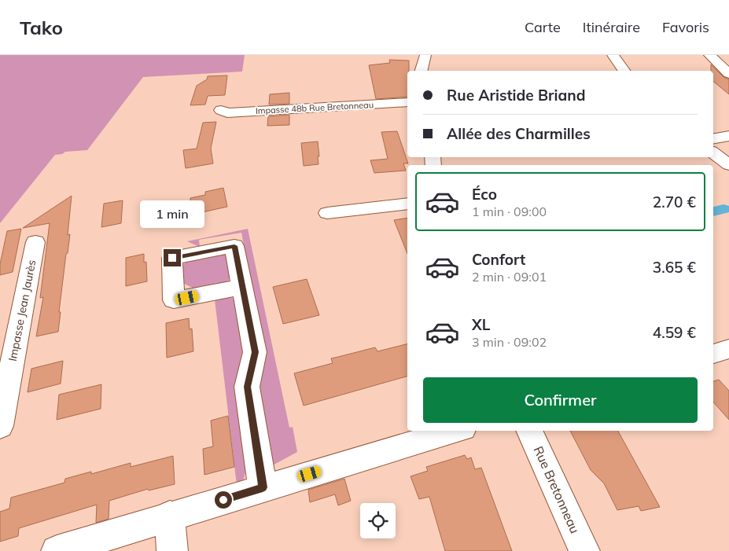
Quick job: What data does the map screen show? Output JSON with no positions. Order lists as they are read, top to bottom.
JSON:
{
  "streets": {
    "street": ["Impasse 48b Rue Bretonneau", "Impasse Jean Jaurès", "Rue Bretonneau"]
  },
  "page": {
    "header": "Tako",
    "nav": ["Carte", "Itinéraire", "Favoris"],
    "banner": ["Rue Aristide Briand", "Allée des Charmilles"],
    "list": [
      {
        "name": "Éco",
        "note": "1 min · 09:00",
        "value": "2.70 €"
      },
      {
        "name": "Confort",
        "note": "2 min · 09:01",
        "value": "3.65 €"
      },
      {
        "name": "XL",
        "note": "3 min · 09:02",
        "value": "4.59 €"
      }
    ],
    "bubble": "1 min",
    "buttons": "Confirmer"
  }
}
